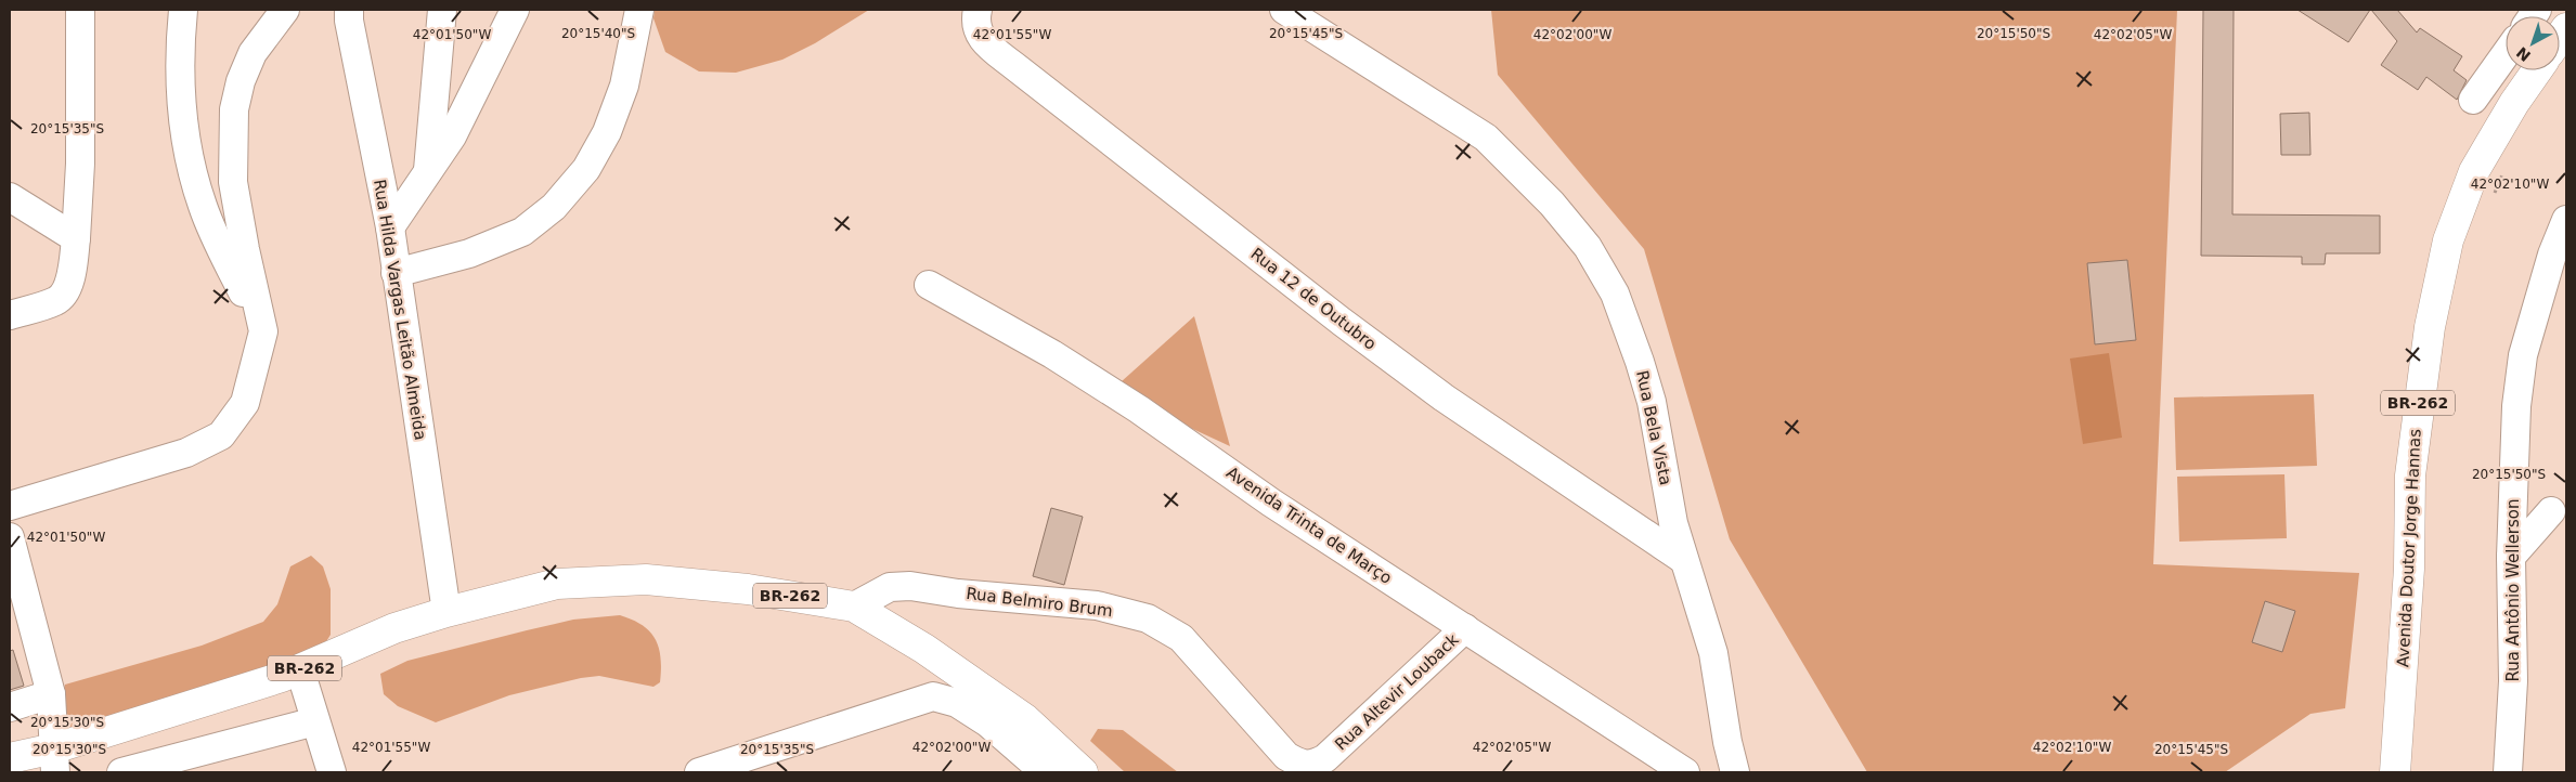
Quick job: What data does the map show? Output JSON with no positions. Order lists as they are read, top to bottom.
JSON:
{
  "streets": {
    "highway": ["BR-262", "Avenida Doutor Jorge Hannas"],
    "street": [
      "Rua 12 de Outubro",
      "Rua Hilda Vargas Leitão Almeida",
      "Rua Bela Vista",
      "Avenida Trinta de Março",
      "Rua Antônio Wellerson",
      "Rua Belmiro Brum",
      "Rua Altevir Louback"
    ]
  },
  "crossings": [
    ["Rua 12 de Outubro", "Rua Bela Vista"],
    ["Rua Hilda Vargas Leitão Almeida", "BR-262"],
    ["BR-262", "Rua Belmiro Brum"],
    ["Avenida Trinta de Março", "Rua Altevir Louback"],
    ["Rua Belmiro Brum", "Rua Altevir Louback"]
  ],
  "north": "bottom left",
  "coordinates": [
    "20°15'40\"S",
    "20°15'45\"S",
    "20°15'50\"S",
    "42°01'50\"W",
    "42°01'55\"W",
    "42°02'00\"W",
    "42°02'05\"W",
    "20°15'35\"S",
    "42°02'10\"W",
    "20°15'30\"S"
  ]
}
